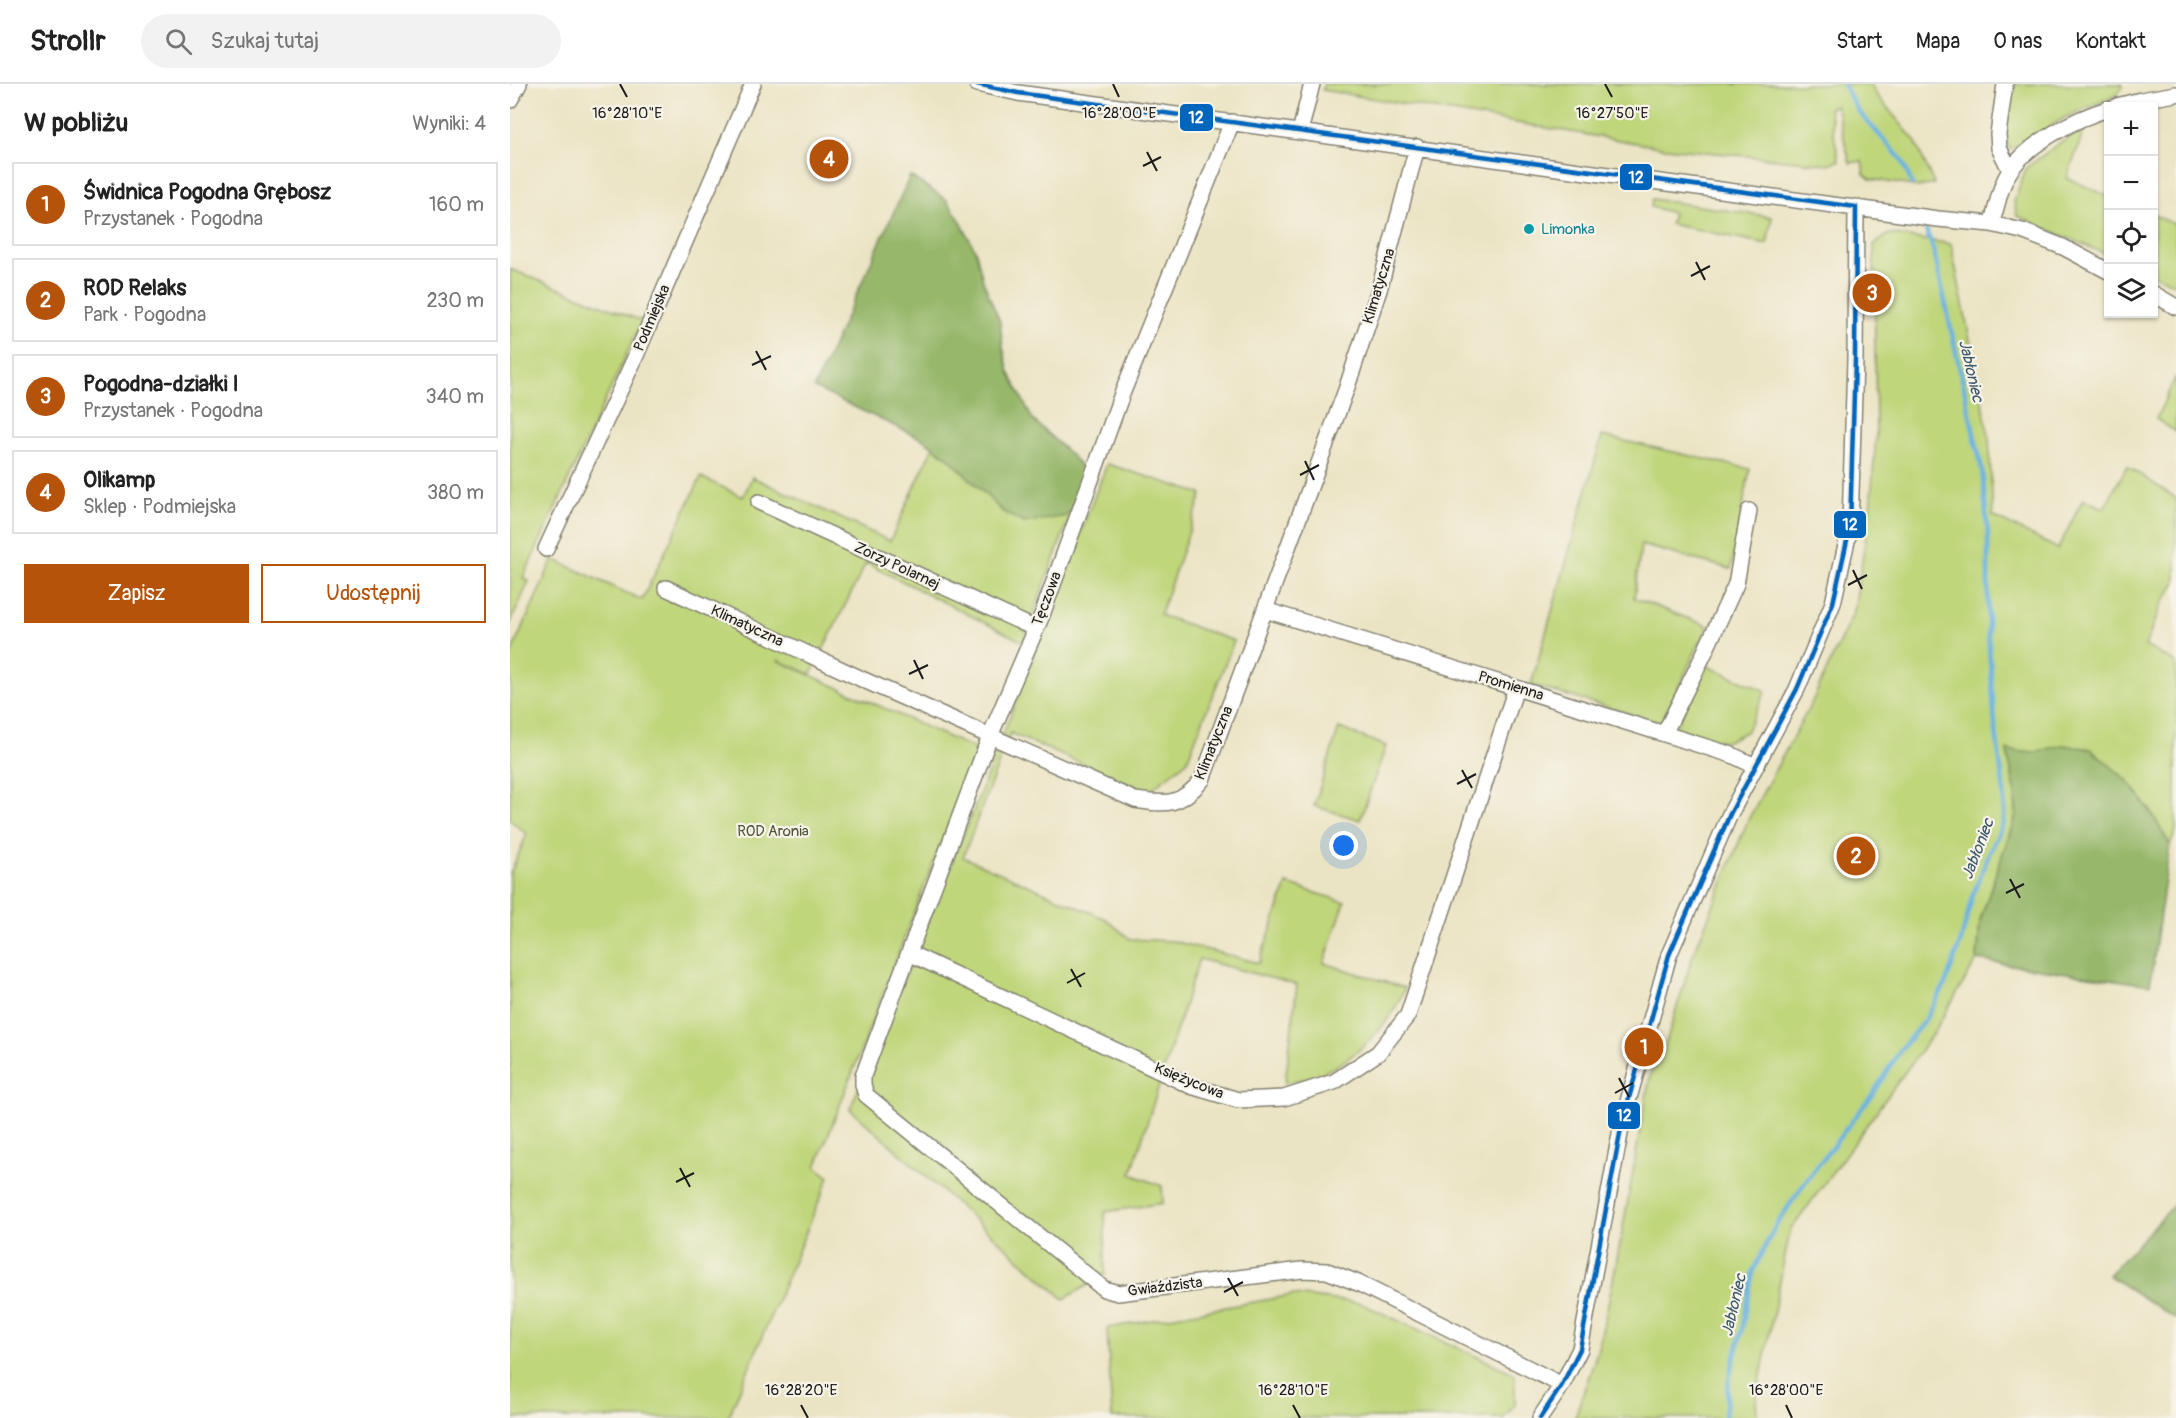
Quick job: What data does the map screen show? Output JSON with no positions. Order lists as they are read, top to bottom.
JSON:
{
  "streets": {
    "street": [
      "Klimatyczna",
      "Podmiejska",
      "Zorzy Polarnej",
      "Tęczowa",
      "Promienna",
      "Księżycowa",
      "Gwiaździsta"
    ]
  },
  "crossings": [
    ["Klimatyczna", "Tęczowa"],
    ["Klimatyczna", "Promienna"],
    ["Zorzy Polarnej", "Tęczowa"],
    ["Tęczowa", "Księżycowa"],
    ["Tęczowa", "Gwiaździsta"],
    ["Promienna", "Księżycowa"]
  ],
  "water": ["Jabłoniec"],
  "parks": ["ROD Aronia"],
  "places": ["Limonka"],
  "lines": ["transit line 12"],
  "page": {
    "header": "Strollr",
    "search": "Szukaj tutaj",
    "nav": [
      "Start",
      "Mapa",
      "O nas",
      "Kontakt"
    ],
    "heading": ["W pobliżu", "Wyniki: 4"],
    "map_buttons": ["+", "−"],
    "pins": [
      "4",
      "3",
      "2",
      "1"
    ],
    "list": [
      {
        "mark": "1",
        "name": "Świdnica Pogodna Grębosz",
        "note": "Przystanek · Pogodna",
        "value": "160 m"
      },
      {
        "mark": "2",
        "name": "ROD Relaks",
        "note": "Park · Pogodna",
        "value": "230 m"
      },
      {
        "mark": "3",
        "name": "Pogodna-działki I",
        "note": "Przystanek · Pogodna",
        "value": "340 m"
      },
      {
        "mark": "4",
        "name": "Olikamp",
        "note": "Sklep · Podmiejska",
        "value": "380 m"
      }
    ],
    "buttons": ["Zapisz", "Udostępnij"]
  },
  "coordinates": [
    "16°28'10\"E",
    "16°28'00\"E",
    "16°27'50\"E",
    "16°28'20\"E"
  ]
}
